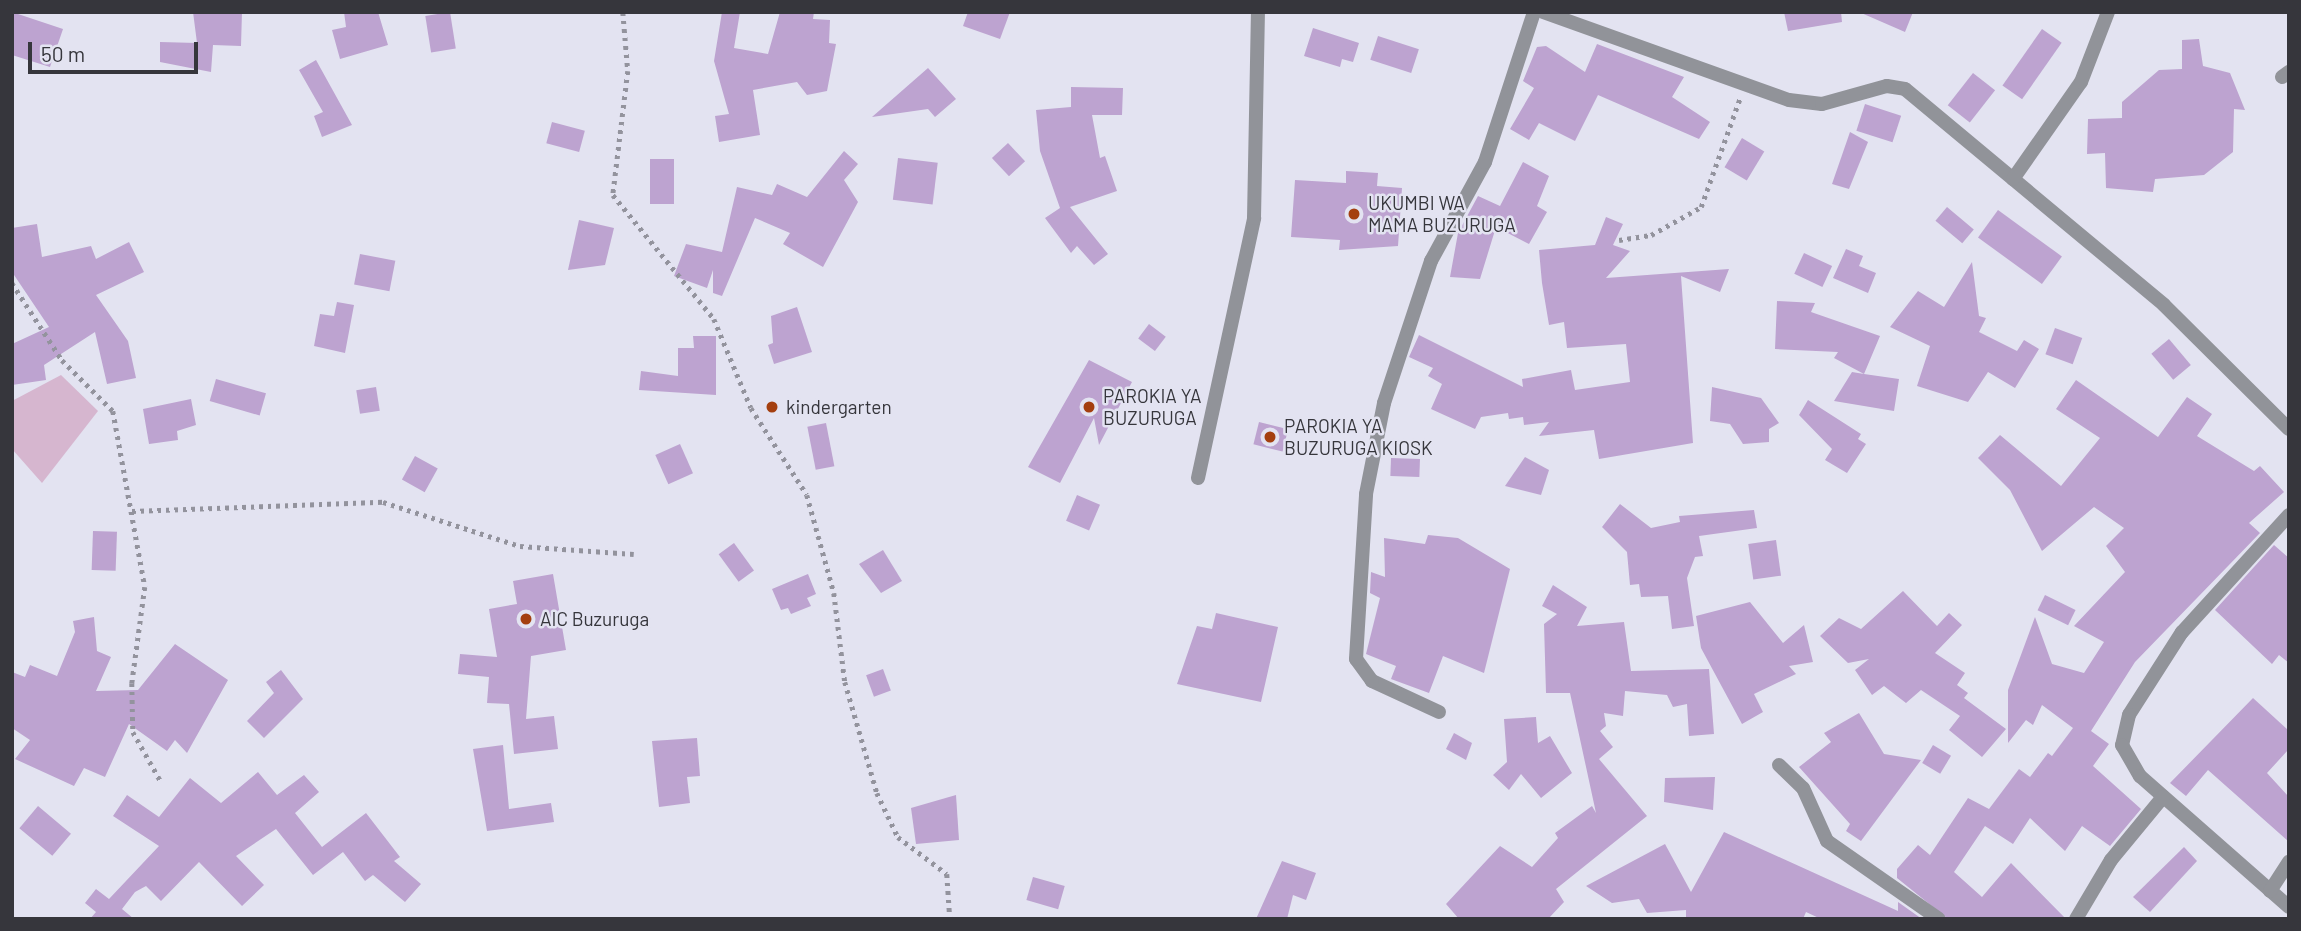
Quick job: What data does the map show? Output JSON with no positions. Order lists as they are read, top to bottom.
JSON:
{
  "places": [
    "UKUMBI WA MAMA BUZURUGA",
    "kindergarten",
    "PAROKIA YA BUZURUGA",
    "PAROKIA YA BUZURUGA KIOSK",
    "AIC Buzuruga"
  ],
  "scale_bar": "50 m"
}
